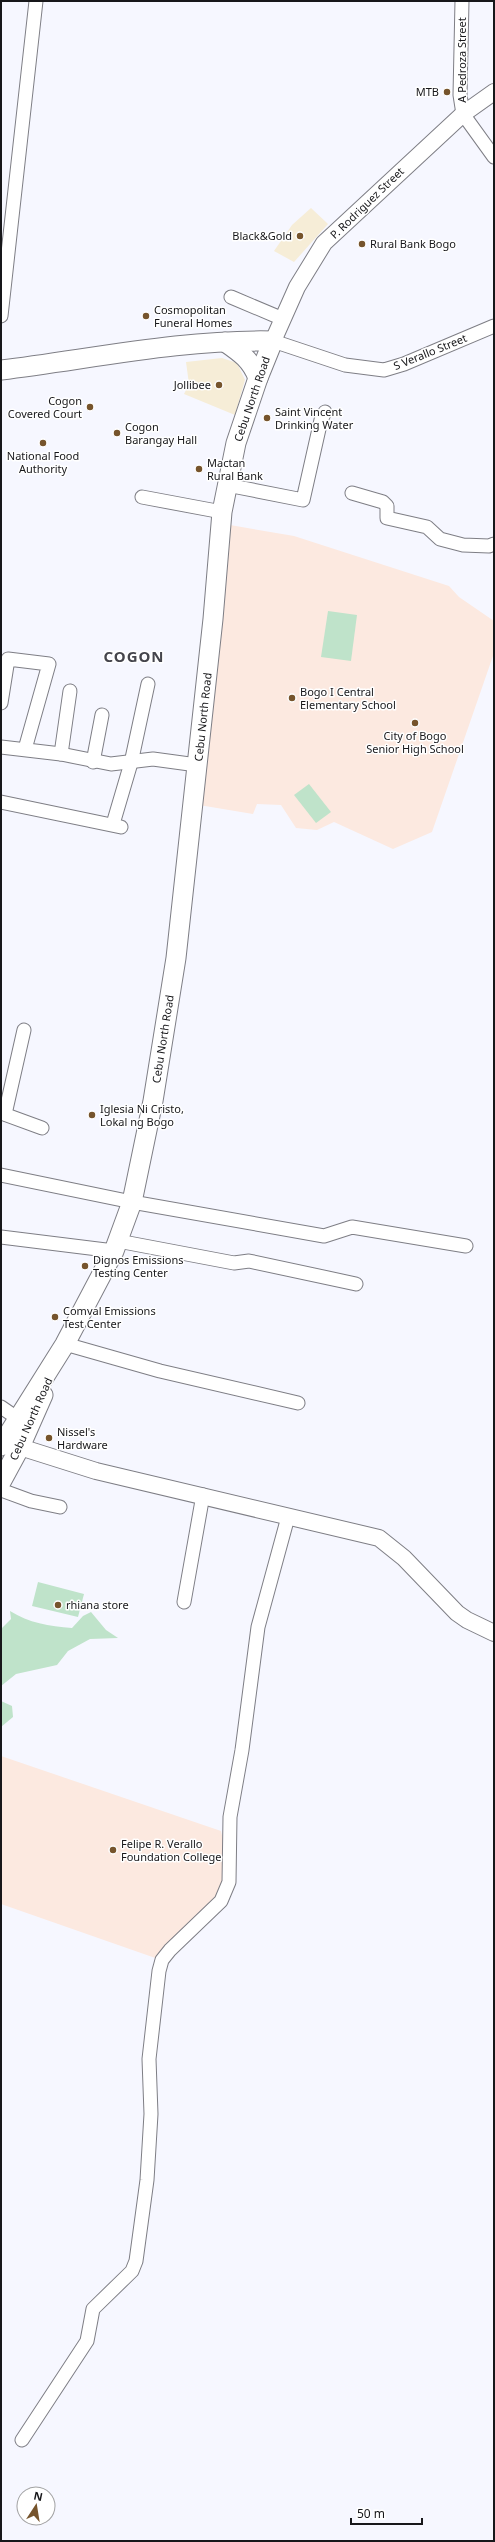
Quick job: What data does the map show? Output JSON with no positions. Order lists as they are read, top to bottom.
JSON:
{
  "streets": {
    "highway": ["Cebu North Road"],
    "main road": ["P. Rodriguez Street"],
    "street": ["A Pedroza Street", "S Verallo Street"]
  },
  "crossings": [
    ["A Pedroza Street", "P. Rodriguez Street"],
    ["P. Rodriguez Street", "S Verallo Street"],
    ["P. Rodriguez Street", "Cebu North Road"],
    ["S Verallo Street", "Cebu North Road"]
  ],
  "districts": ["COGON"],
  "places": [
    "MTB",
    "Black&Gold",
    "Rural Bank Bogo",
    "Cosmopolitan Funeral Homes",
    "Jollibee",
    "Cogon Covered Court",
    "Saint Vincent Drinking Water",
    "Cogon Barangay Hall",
    "National Food Authority",
    "Mactan Rural Bank",
    "Bogo I Central Elementary School",
    "City of Bogo Senior High School",
    "Iglesia Ni Cristo, Lokal ng Bogo",
    "Dignos Emissions Testing Center",
    "Comval Emissions Test Center",
    "Nissel's Hardware",
    "rhiana store",
    "Felipe R. Verallo Foundation College"
  ],
  "scale_bar": "50 m",
  "north": "top"
}
